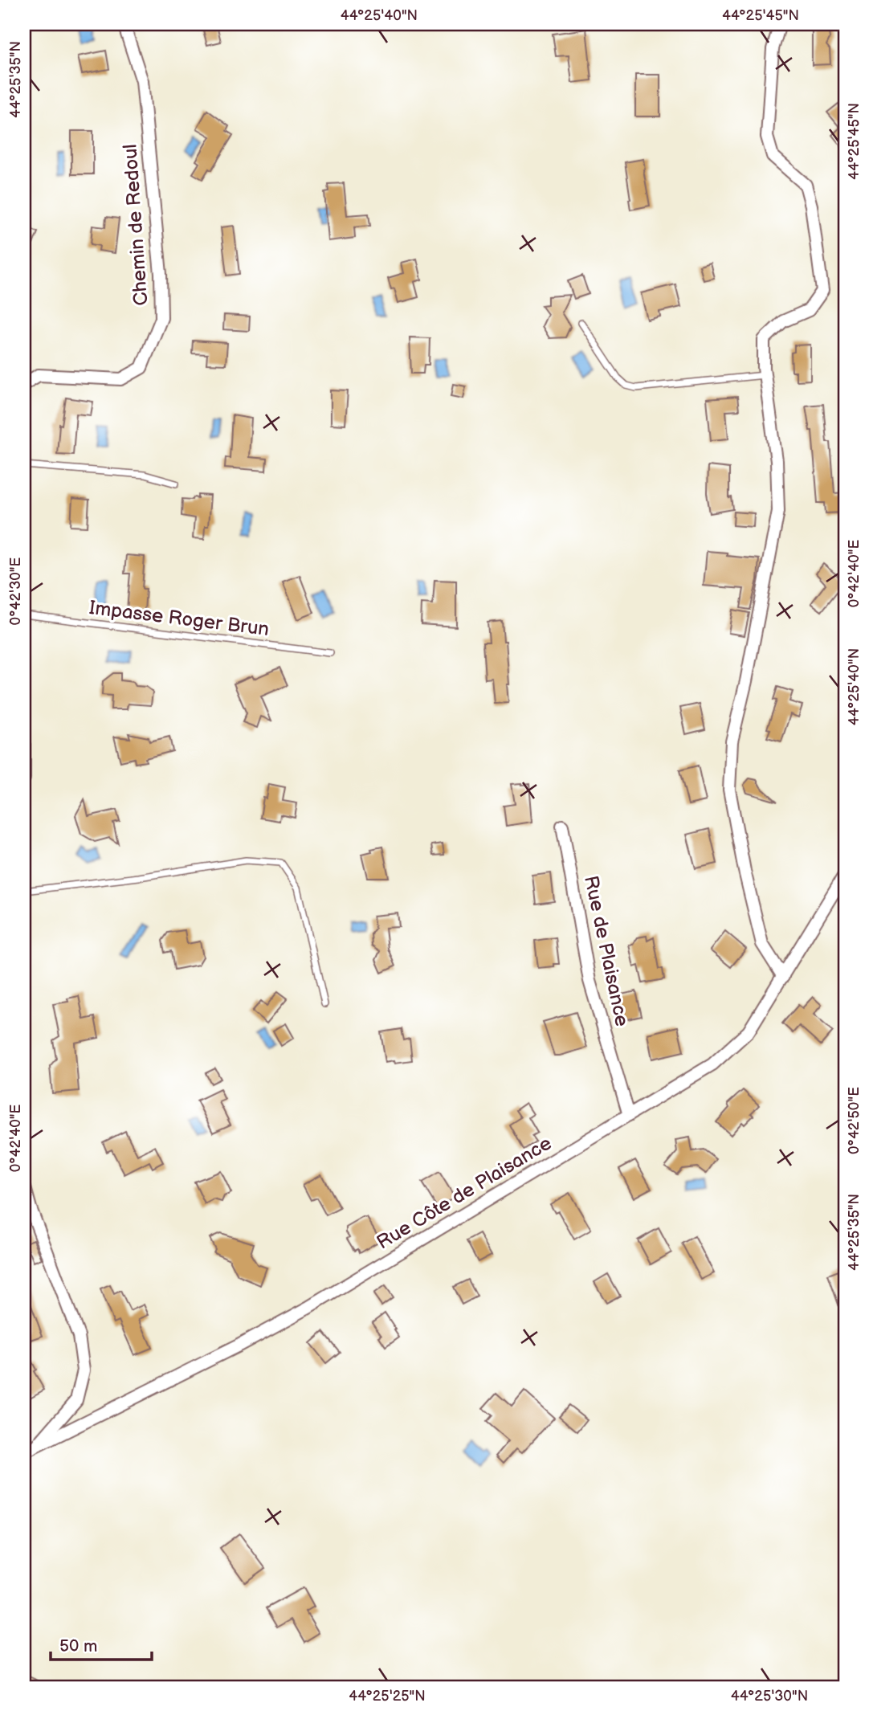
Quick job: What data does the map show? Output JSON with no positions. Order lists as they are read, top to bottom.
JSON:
{
  "streets": {
    "street": ["Chemin de Redoul", "Rue de Plaisance", "Rue Côte de Plaisance"],
    "lane": ["Impasse Roger Brun"]
  },
  "crossings": [
    ["Rue de Plaisance", "Rue Côte de Plaisance"]
  ],
  "scale_bar": "50 m",
  "coordinates": [
    "44°25'40\"N",
    "44°25'45\"N",
    "44°25'35\"N",
    "0°42'40\"E",
    "0°42'30\"E",
    "0°42'50\"E",
    "44°25'25\"N",
    "44°25'30\"N"
  ]
}
